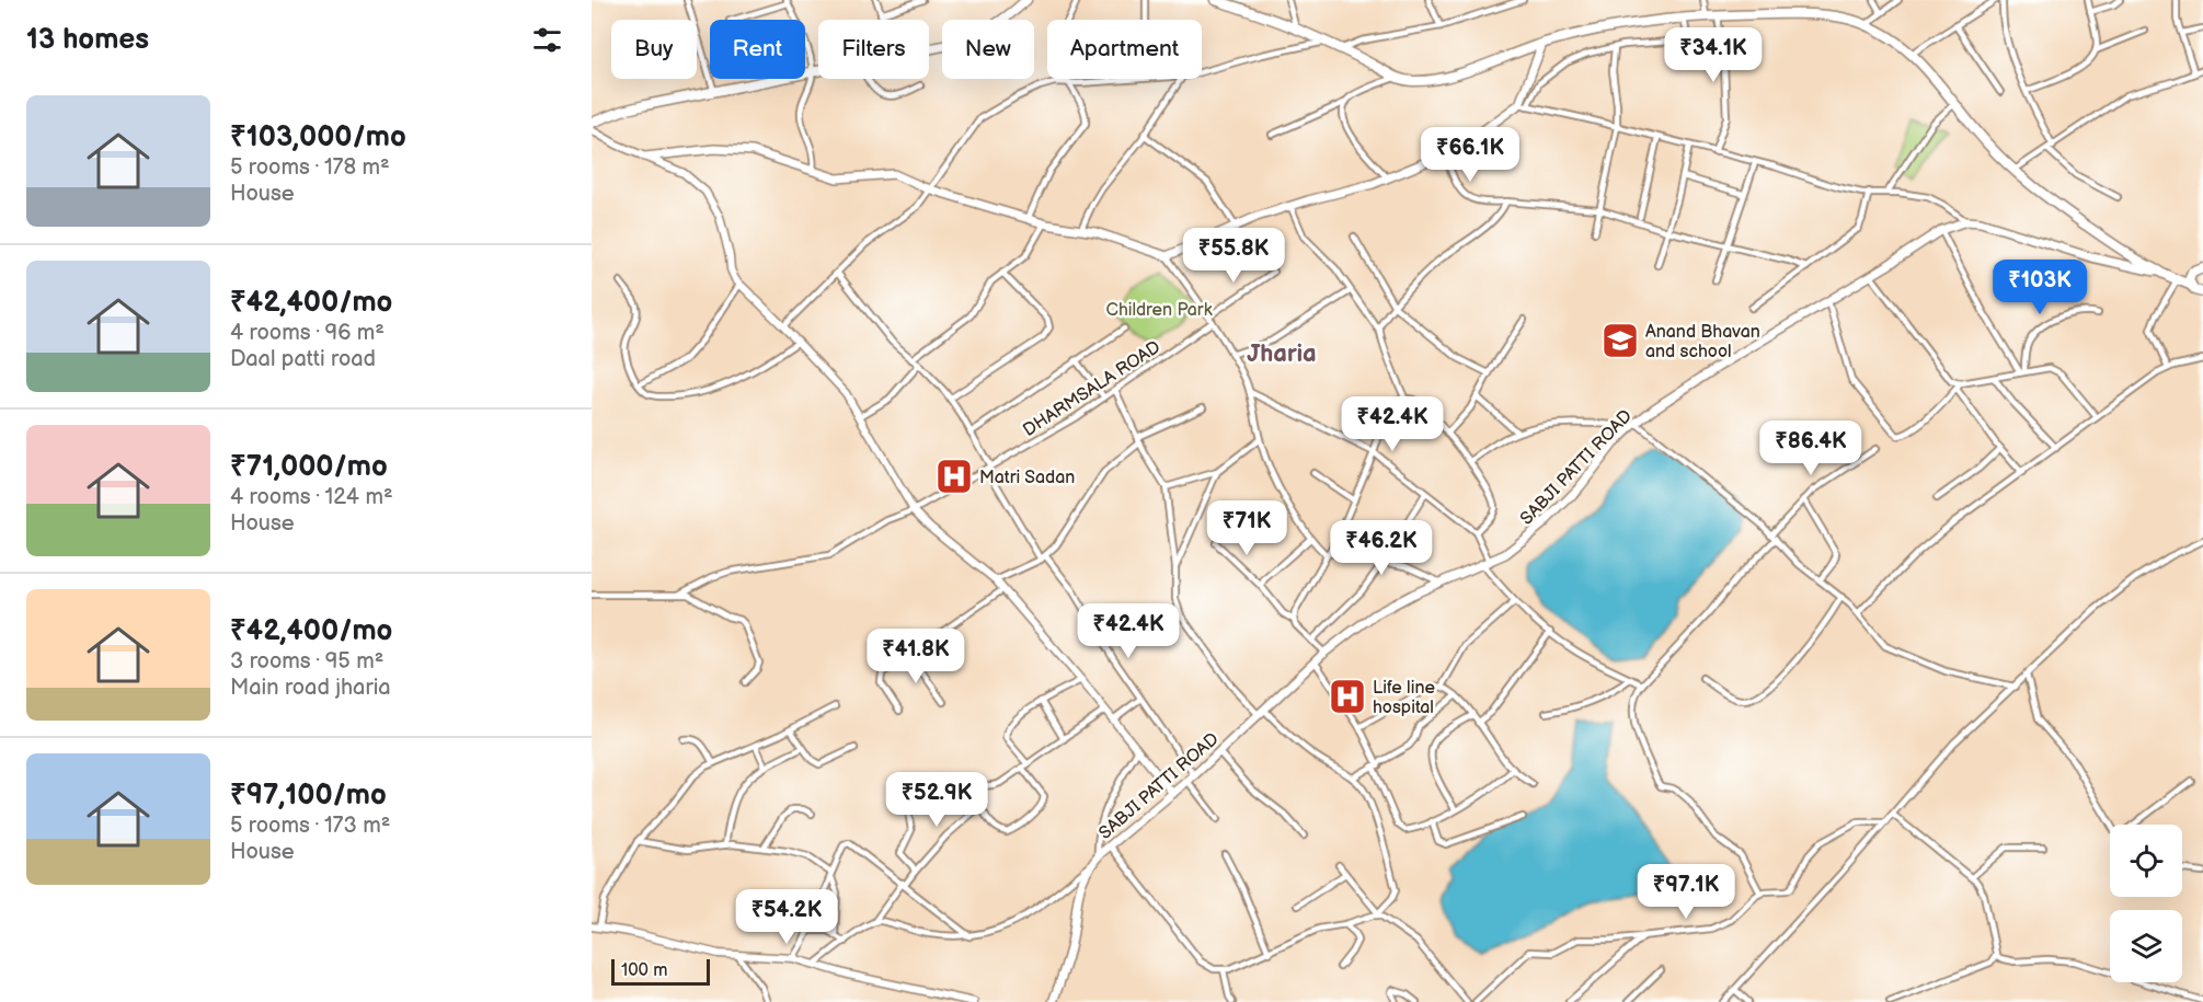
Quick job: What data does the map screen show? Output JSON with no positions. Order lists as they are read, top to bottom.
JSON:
{
  "streets": {
    "main road": ["SABJI PATTI ROAD"],
    "street": ["DHARMSALA ROAD"]
  },
  "districts": ["Jharia"],
  "parks": ["Children Park"],
  "places": {
    "school or university": ["Anand Bhavan and school"],
    "hospital": ["Matri Sadan", "Life line hospital"]
  },
  "scale_bar": "100 m",
  "page": {
    "heading": "13 homes",
    "chip": [
      "Buy",
      "Rent",
      "Filters",
      "New",
      "Apartment"
    ],
    "price": [
      "₹34.1K",
      "₹66.1K",
      "₹55.8K",
      "₹103K",
      "₹42.4K",
      "₹86.4K",
      "₹71K",
      "₹46.2K",
      "₹42.4K",
      "₹41.8K",
      "₹52.9K",
      "₹97.1K",
      "₹54.2K"
    ],
    "list": [
      {
        "name": "₹103,000/mo",
        "note": "5 rooms · 178 m² · House"
      },
      {
        "name": "₹42,400/mo",
        "note": "4 rooms · 96 m² · Daal patti road"
      },
      {
        "name": "₹71,000/mo",
        "note": "4 rooms · 124 m² · House"
      },
      {
        "name": "₹42,400/mo",
        "note": "3 rooms · 95 m² · Main road jharia"
      },
      {
        "name": "₹97,100/mo",
        "note": "5 rooms · 173 m² · House"
      }
    ],
    "scale": "100 m"
  }
}
